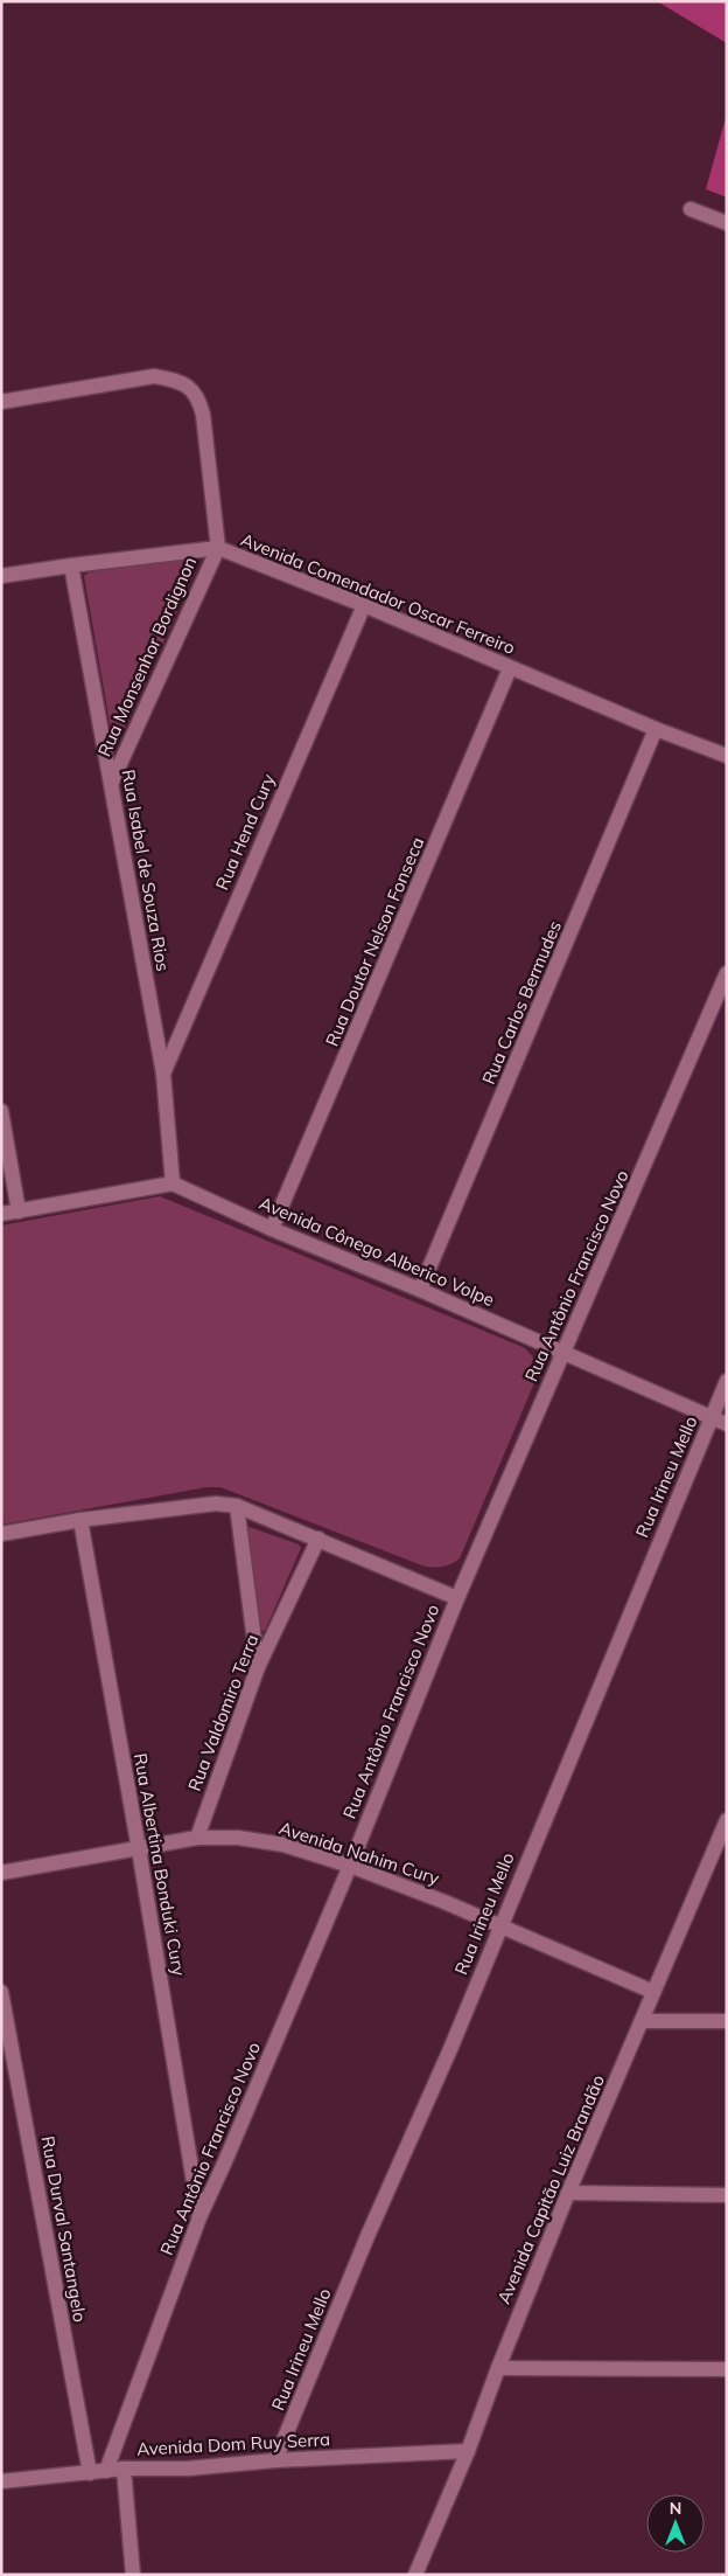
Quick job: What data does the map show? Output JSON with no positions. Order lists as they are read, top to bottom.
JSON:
{
  "streets": {
    "street": [
      "Avenida Comendador Oscar Ferreiro",
      "Rua Monsenhor Bordignon",
      "Rua Hend Cury",
      "Rua Isabel de Souza Rios",
      "Rua Doutor Nelson Fonseca",
      "Rua Carlos Bermudes",
      "Avenida Cônego Alberico Volpe",
      "Rua Antônio Francisco Novo",
      "Rua Irineu Mello",
      "Rua Valdomiro Terra",
      "Avenida Nahim Cury",
      "Rua Albertina Bonduki Cury",
      "Avenida Capitão Luiz Brandão",
      "Rua Durval Santangelo",
      "Avenida Dom Ruy Serra"
    ]
  },
  "crossings": [
    ["Avenida Comendador Oscar Ferreiro", "Rua Monsenhor Bordignon"],
    ["Avenida Comendador Oscar Ferreiro", "Rua Hend Cury"],
    ["Avenida Comendador Oscar Ferreiro", "Rua Isabel de Souza Rios"],
    ["Avenida Comendador Oscar Ferreiro", "Rua Doutor Nelson Fonseca"],
    ["Avenida Comendador Oscar Ferreiro", "Rua Carlos Bermudes"],
    ["Rua Monsenhor Bordignon", "Rua Isabel de Souza Rios"],
    ["Rua Hend Cury", "Rua Isabel de Souza Rios"],
    ["Rua Isabel de Souza Rios", "Avenida Cônego Alberico Volpe"],
    ["Rua Doutor Nelson Fonseca", "Avenida Cônego Alberico Volpe"],
    ["Rua Carlos Bermudes", "Avenida Cônego Alberico Volpe"],
    ["Avenida Cônego Alberico Volpe", "Rua Antônio Francisco Novo"],
    ["Avenida Cônego Alberico Volpe", "Rua Irineu Mello"],
    ["Rua Antônio Francisco Novo", "Avenida Nahim Cury"],
    ["Rua Antônio Francisco Novo", "Rua Albertina Bonduki Cury"],
    ["Rua Antônio Francisco Novo", "Avenida Dom Ruy Serra"],
    ["Rua Irineu Mello", "Avenida Nahim Cury"],
    ["Rua Irineu Mello", "Avenida Dom Ruy Serra"],
    ["Rua Valdomiro Terra", "Avenida Nahim Cury"],
    ["Avenida Nahim Cury", "Rua Albertina Bonduki Cury"],
    ["Avenida Nahim Cury", "Avenida Capitão Luiz Brandão"],
    ["Avenida Capitão Luiz Brandão", "Avenida Dom Ruy Serra"],
    ["Rua Durval Santangelo", "Avenida Dom Ruy Serra"]
  ],
  "north": "top"
}
